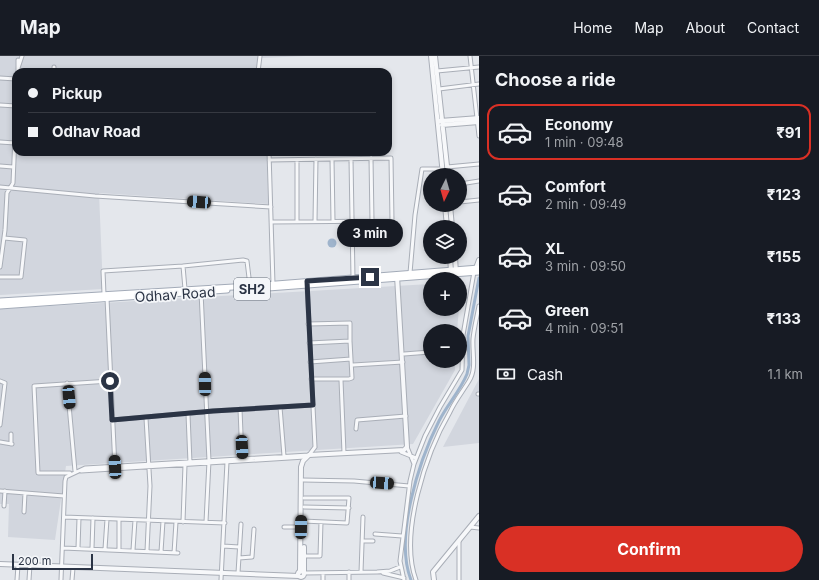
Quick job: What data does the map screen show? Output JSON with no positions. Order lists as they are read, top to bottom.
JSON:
{
  "streets": {
    "main road": ["SH2", "Odhav Road"]
  },
  "scale_bar": "200 m",
  "north": "bottom",
  "page": {
    "header": "Map",
    "nav": [
      "Home",
      "Map",
      "About",
      "Contact"
    ],
    "heading": "Choose a ride",
    "banner": ["Pickup", "Odhav Road"],
    "list": [
      {
        "name": "Economy",
        "note": "1 min · 09:48",
        "value": "₹91"
      },
      {
        "name": "Comfort",
        "note": "2 min · 09:49",
        "value": "₹123"
      },
      {
        "name": "XL",
        "note": "3 min · 09:50",
        "value": "₹155"
      },
      {
        "name": "Green",
        "note": "4 min · 09:51",
        "value": "₹133"
      }
    ],
    "map_buttons": ["+", "−"],
    "bubble": "3 min",
    "pay": ["Cash", "1.1 km"],
    "buttons": "Confirm",
    "scale": "200 m"
  }
}
